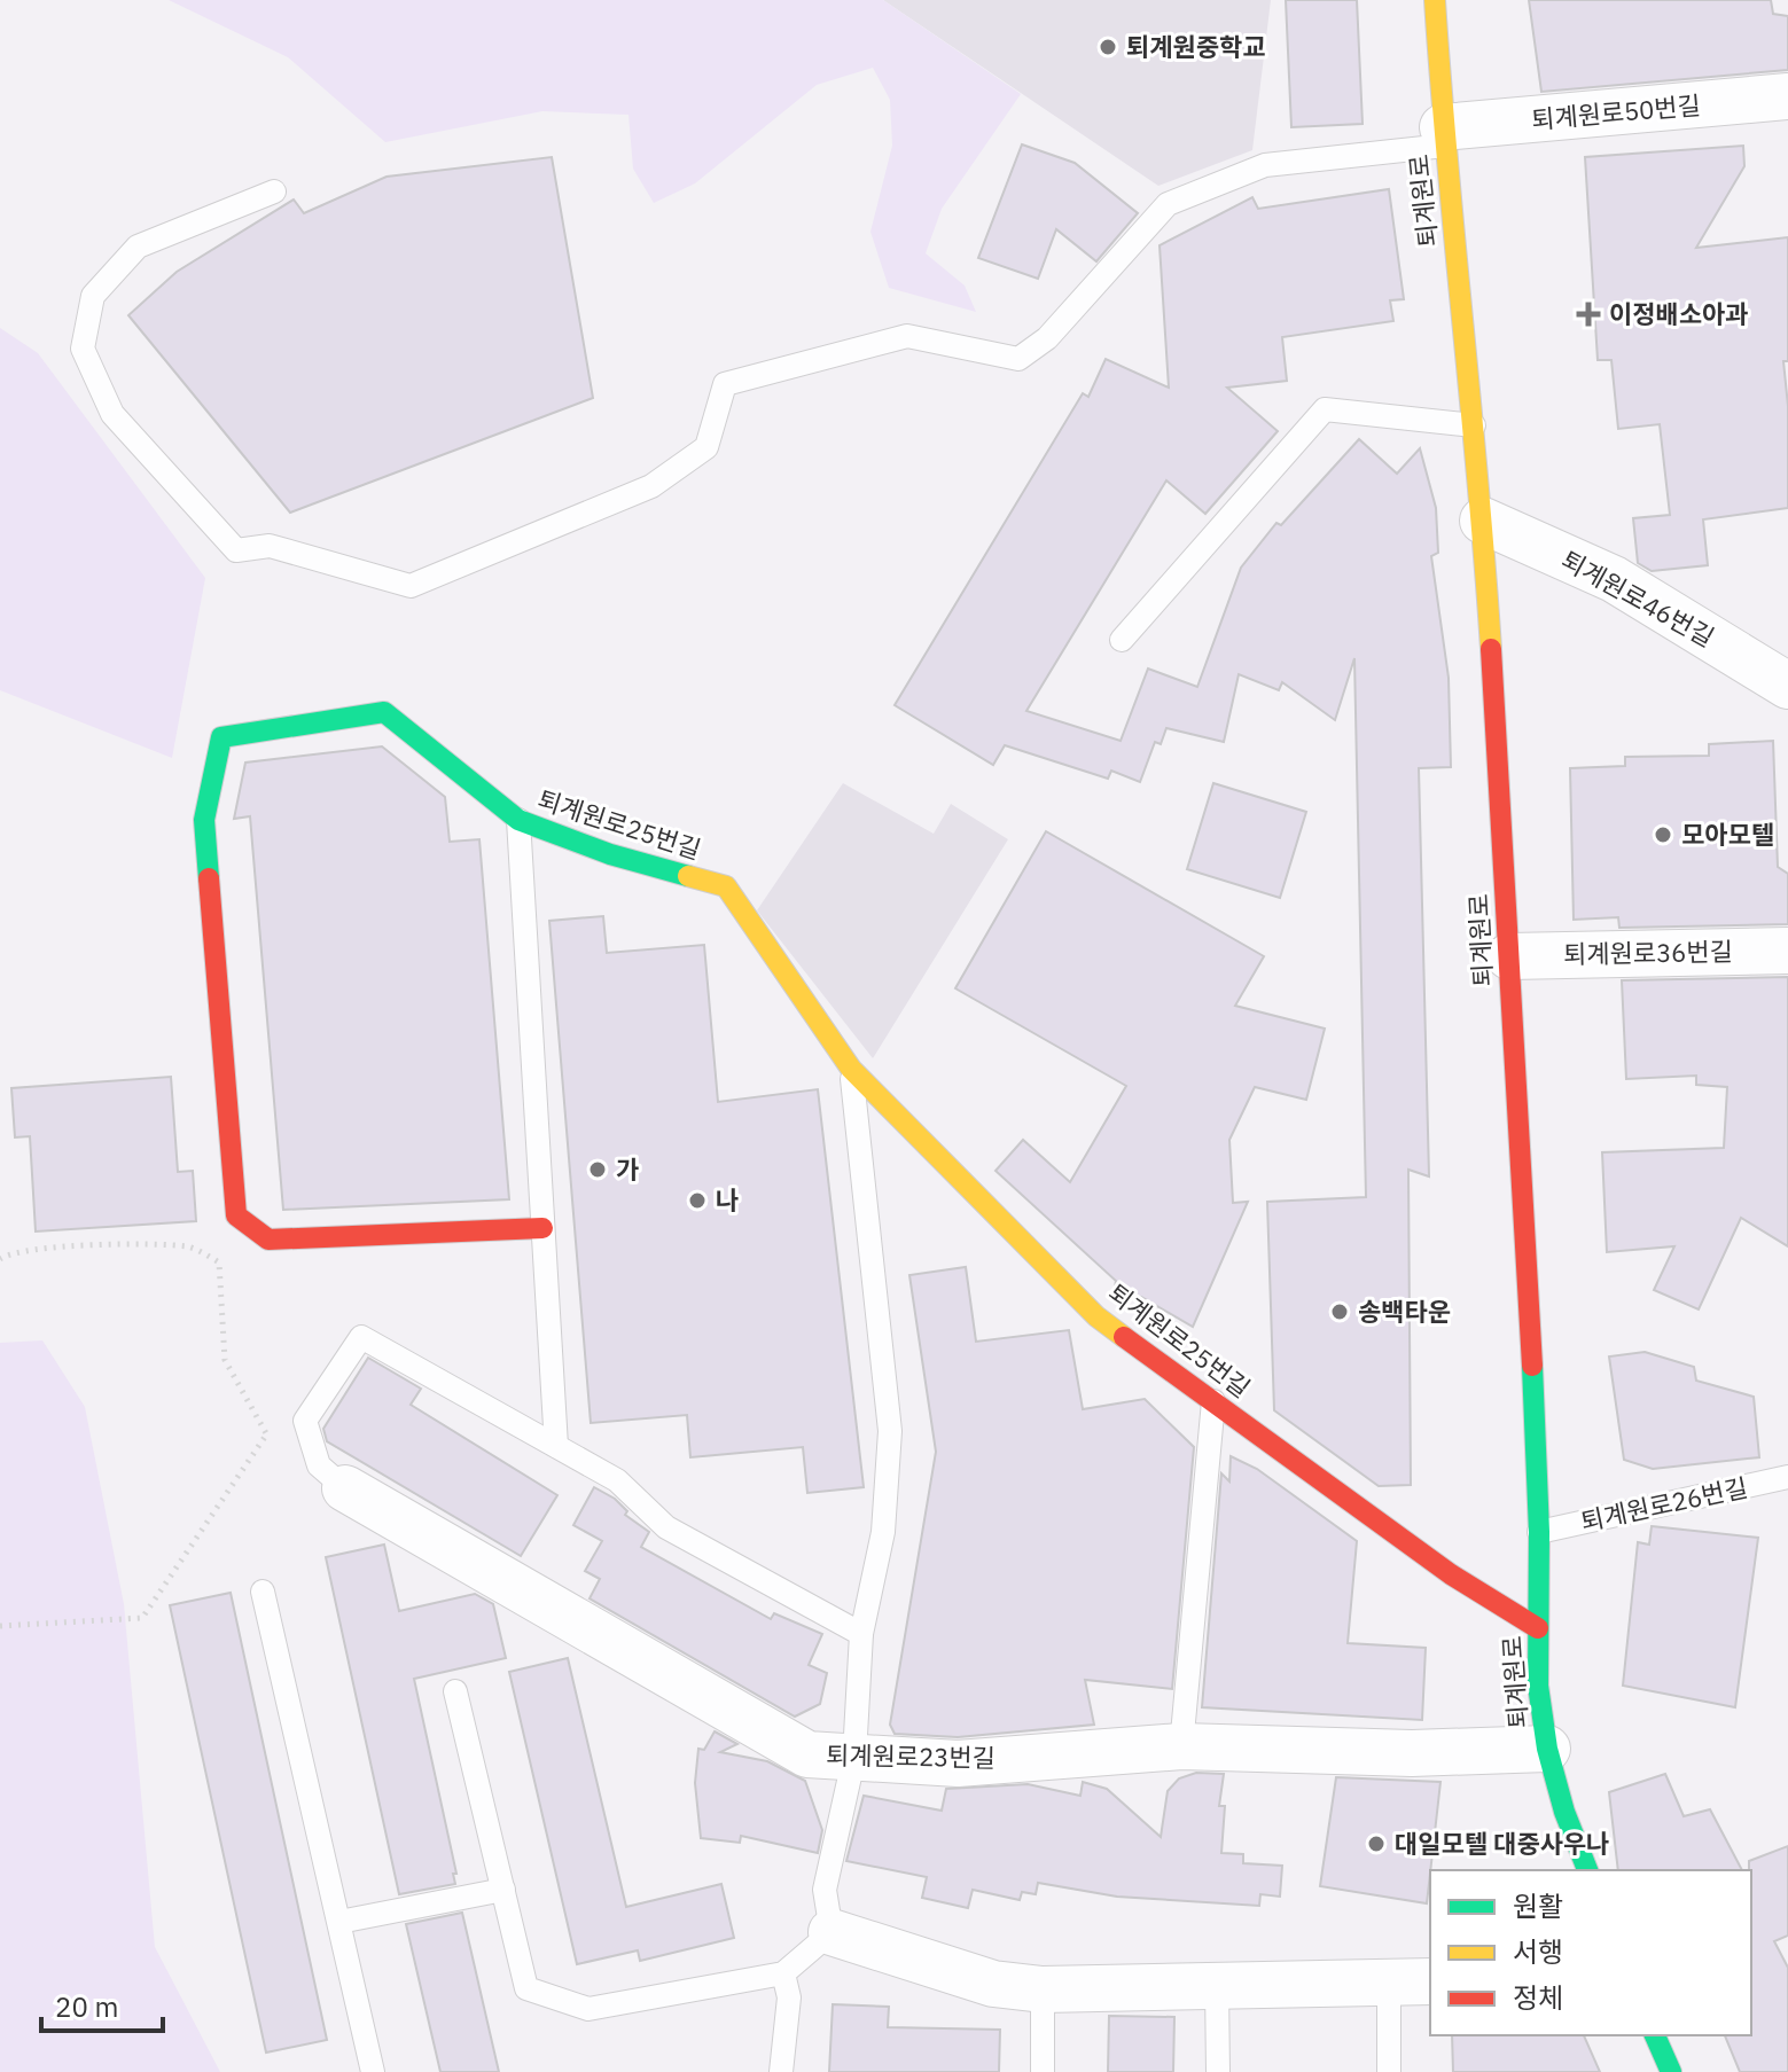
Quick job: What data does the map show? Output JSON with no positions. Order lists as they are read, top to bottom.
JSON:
{
  "streets": {
    "street": [
      "퇴계원로50번길",
      "퇴계원로",
      "퇴계원로46번길",
      "퇴계원로25번길",
      "퇴계원로36번길",
      "퇴계원로23번길"
    ],
    "lane": ["퇴계원로26번길"]
  },
  "crossings": [
    ["퇴계원로50번길", "퇴계원로"],
    ["퇴계원로", "퇴계원로46번길"],
    ["퇴계원로", "퇴계원로25번길"],
    ["퇴계원로", "퇴계원로36번길"],
    ["퇴계원로", "퇴계원로26번길"],
    ["퇴계원로", "퇴계원로23번길"]
  ],
  "places": {
    "other": [
      "퇴계원중학교",
      "모아모텔",
      "가",
      "나",
      "송백타운",
      "대일모텔 대중사우나"
    ],
    "health": ["이정배소아과"]
  },
  "legend": ["원활", "서행", "정체"],
  "scale_bar": "20 m"
}
